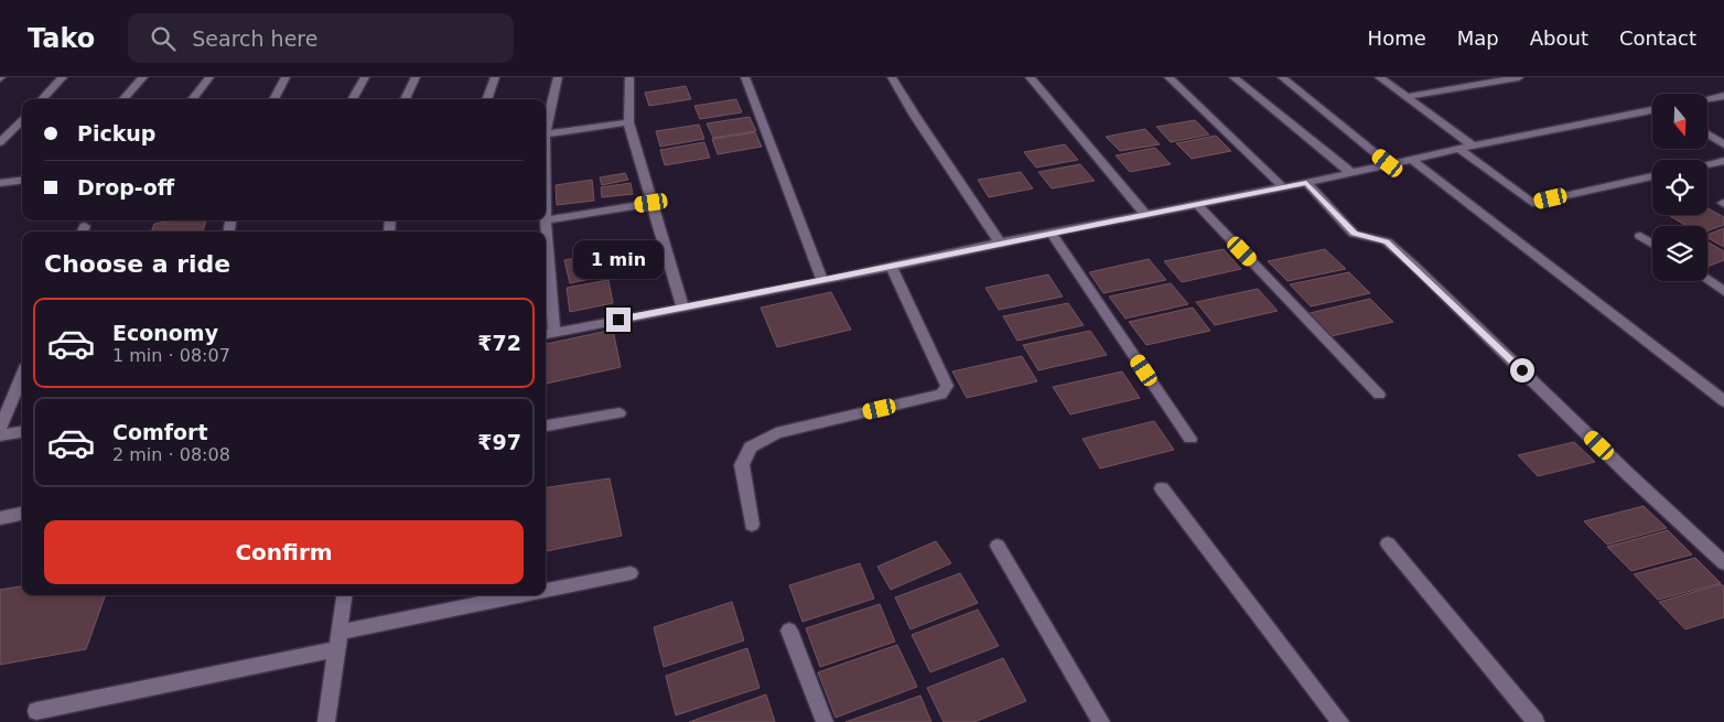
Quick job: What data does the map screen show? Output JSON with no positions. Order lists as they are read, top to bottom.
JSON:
{
  "north": "bottom",
  "page": {
    "header": "Tako",
    "search": "Search here",
    "nav": [
      "Home",
      "Map",
      "About",
      "Contact"
    ],
    "banner": ["Pickup", "Drop-off"],
    "heading": "Choose a ride",
    "bubble": "1 min",
    "list": [
      {
        "name": "Economy",
        "note": "1 min · 08:07",
        "value": "₹72"
      },
      {
        "name": "Comfort",
        "note": "2 min · 08:08",
        "value": "₹97"
      }
    ],
    "buttons": "Confirm"
  }
}
